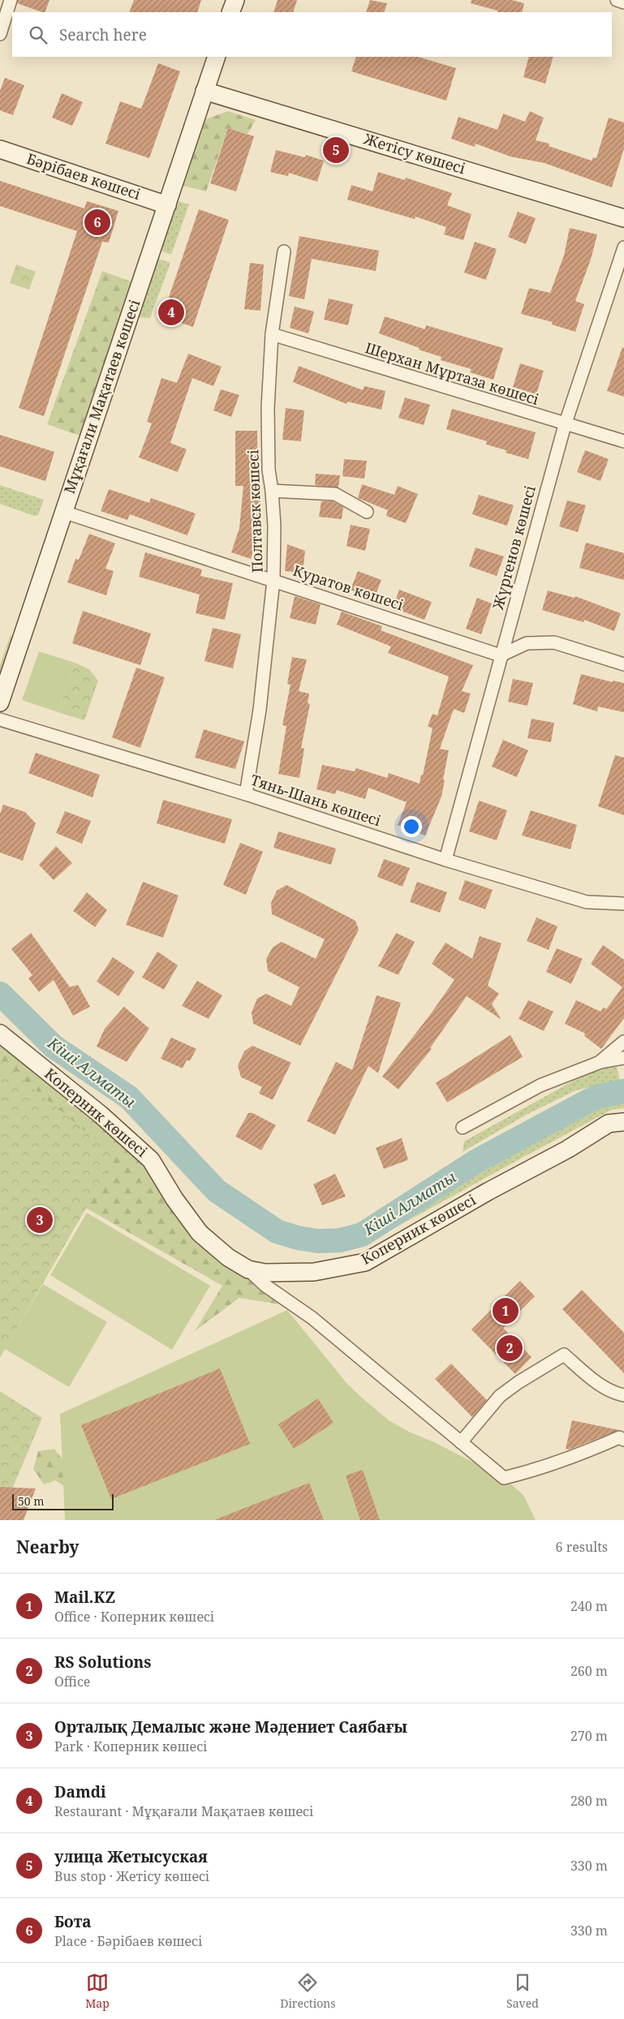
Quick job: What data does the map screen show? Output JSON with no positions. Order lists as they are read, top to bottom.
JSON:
{
  "streets": {
    "street": [
      "Жетісу көшесі",
      "Бәрібаев көшесі",
      "Шерхан Мұртаза көшесі",
      "Мұқағали Мақатаев көшесі",
      "Полтавск көшесі",
      "Жүргенов көшесі",
      "Куратов көшесі",
      "Тянь-Шань көшесі",
      "Коперник көшесі"
    ]
  },
  "crossings": [
    ["Жетісу көшесі", "Мұқағали Мақатаев көшесі"],
    ["Бәрібаев көшесі", "Мұқағали Мақатаев көшесі"],
    ["Шерхан Мұртаза көшесі", "Полтавск көшесі"],
    ["Шерхан Мұртаза көшесі", "Жүргенов көшесі"],
    ["Мұқағали Мақатаев көшесі", "Куратов көшесі"],
    ["Полтавск көшесі", "Куратов көшесі"],
    ["Полтавск көшесі", "Тянь-Шань көшесі"],
    ["Жүргенов көшесі", "Куратов көшесі"],
    ["Жүргенов көшесі", "Тянь-Шань көшесі"]
  ],
  "water": ["Кіші Алматы"],
  "scale_bar": "50 m",
  "page": {
    "search": "Search here",
    "pins": [
      "5",
      "6",
      "4",
      "3",
      "1",
      "2"
    ],
    "scale": "50 m",
    "heading": ["Nearby", "6 results"],
    "list": [
      {
        "mark": "1",
        "name": "Mail.KZ",
        "note": "Office · Коперник көшесі",
        "value": "240 m"
      },
      {
        "mark": "2",
        "name": "RS Solutions",
        "note": "Office",
        "value": "260 m"
      },
      {
        "mark": "3",
        "name": "Орталық Демалыс және Мәдениет Саябағы",
        "note": "Park · Коперник көшесі",
        "value": "270 m"
      },
      {
        "mark": "4",
        "name": "Damdi",
        "note": "Restaurant · Мұқағали Мақатаев көшесі",
        "value": "280 m"
      },
      {
        "mark": "5",
        "name": "улица Жетысуская",
        "note": "Bus stop · Жетісу көшесі",
        "value": "330 m"
      },
      {
        "mark": "6",
        "name": "Бота",
        "note": "Place · Бәрібаев көшесі",
        "value": "330 m"
      }
    ],
    "nav": ["Map", "Directions", "Saved"]
  }
}
